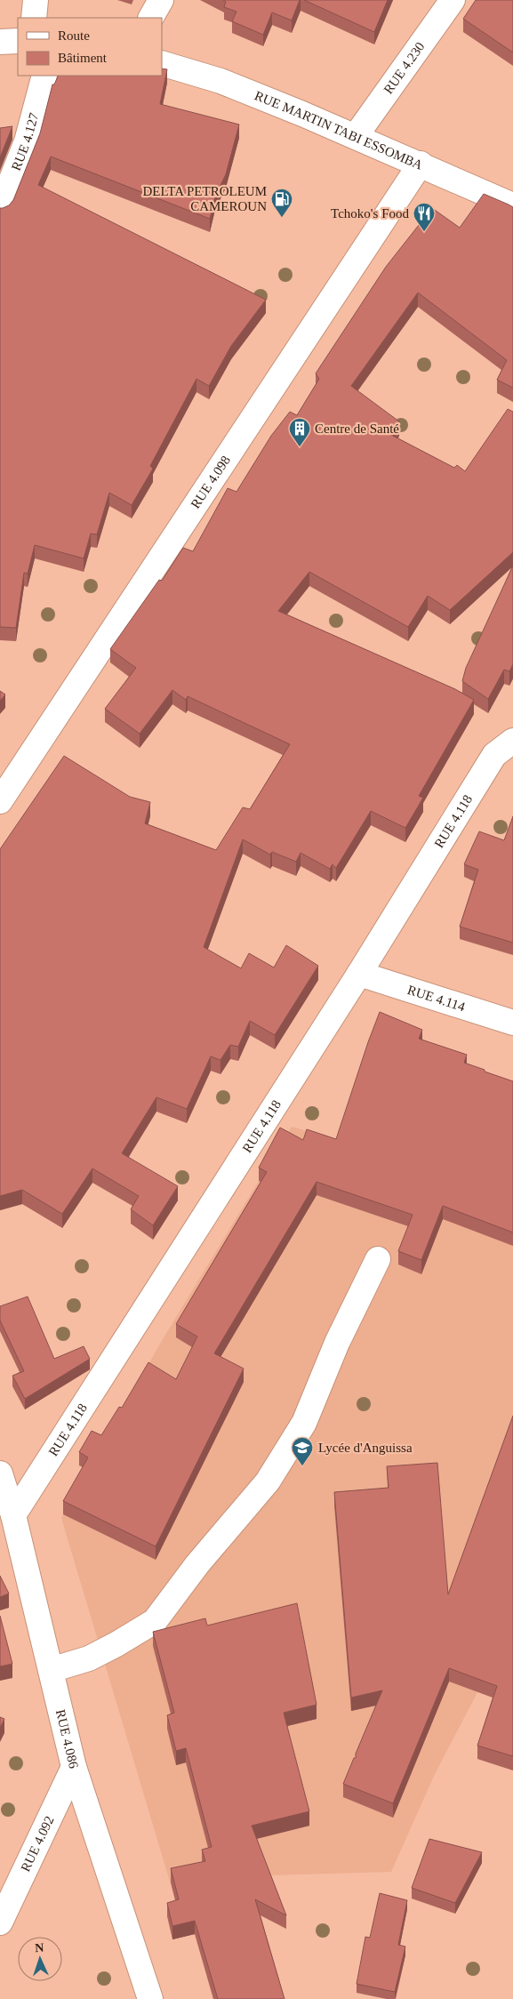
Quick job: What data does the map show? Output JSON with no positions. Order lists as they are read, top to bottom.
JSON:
{
  "streets": {
    "street": [
      "RUE 4.230",
      "RUE MARTIN TABI ESSOMBA",
      "RUE 4.127",
      "RUE 4.098",
      "RUE 4.118",
      "RUE 4.114",
      "RUE 4.086",
      "RUE 4.092"
    ]
  },
  "crossings": [
    ["RUE 4.230", "RUE MARTIN TABI ESSOMBA"],
    ["RUE MARTIN TABI ESSOMBA", "RUE 4.098"],
    ["RUE 4.118", "RUE 4.114"],
    ["RUE 4.118", "RUE 4.086"],
    ["RUE 4.086", "RUE 4.092"]
  ],
  "places": {
    "fuel station": ["DELTA PETROLEUM CAMEROUN"],
    "restaurant": ["Tchoko's Food"],
    "building": ["Centre de Santé"],
    "school or university": ["Lycée d'Anguissa"]
  },
  "legend": ["Route", "Bâtiment"],
  "north": "top"
}
